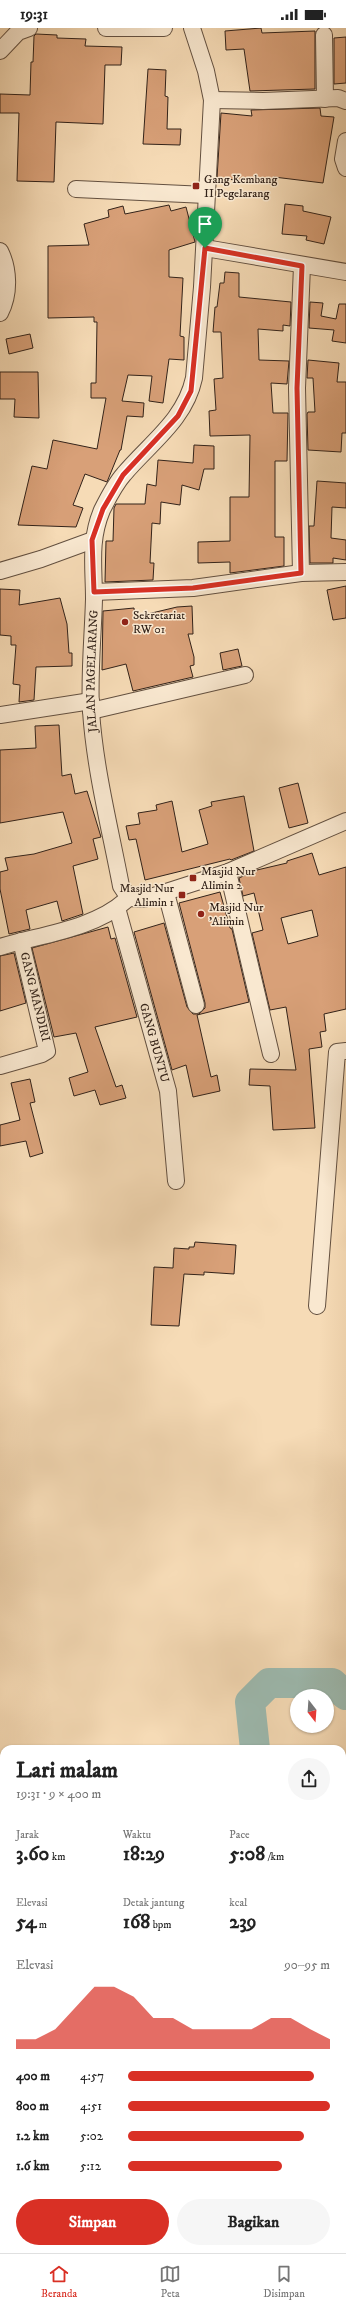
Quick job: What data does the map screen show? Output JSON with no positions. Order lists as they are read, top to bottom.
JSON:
{
  "streets": {
    "street": ["JALAN PAGELARANG", "GANG MANDIRI", "GANG BUNTU"]
  },
  "places": {
    "transit": ["Gang Kembang II Pegelarang", "Masjid Nur Alimin 2", "Masjid Nur Alimin 1"],
    "other": ["Sekretariat RW 01", "Masjid Nur 'Alimin"]
  },
  "north": "bottom",
  "page": {
    "status": "19:31",
    "heading": ["Lari malam", "19:31 · 9 × 400 m"],
    "stats": [
      ["Jarak", "3.60 km"],
      ["Waktu", "18:29"],
      ["Pace", "5:08 /km"],
      ["Elevasi", "54 m"],
      ["Detak jantung", "168 bpm"],
      ["kcal", "239"]
    ],
    "chart": ["Elevasi", "90–95 m"],
    "list": [
      {
        "name": "400 m",
        "note": "4:57"
      },
      {
        "name": "800 m",
        "note": "4:51"
      },
      {
        "name": "1.2 km",
        "note": "5:02"
      },
      {
        "name": "1.6 km",
        "note": "5:12"
      }
    ],
    "buttons": ["Simpan", "Bagikan"],
    "tabs": ["Beranda", "Peta", "Disimpan"]
  }
}
